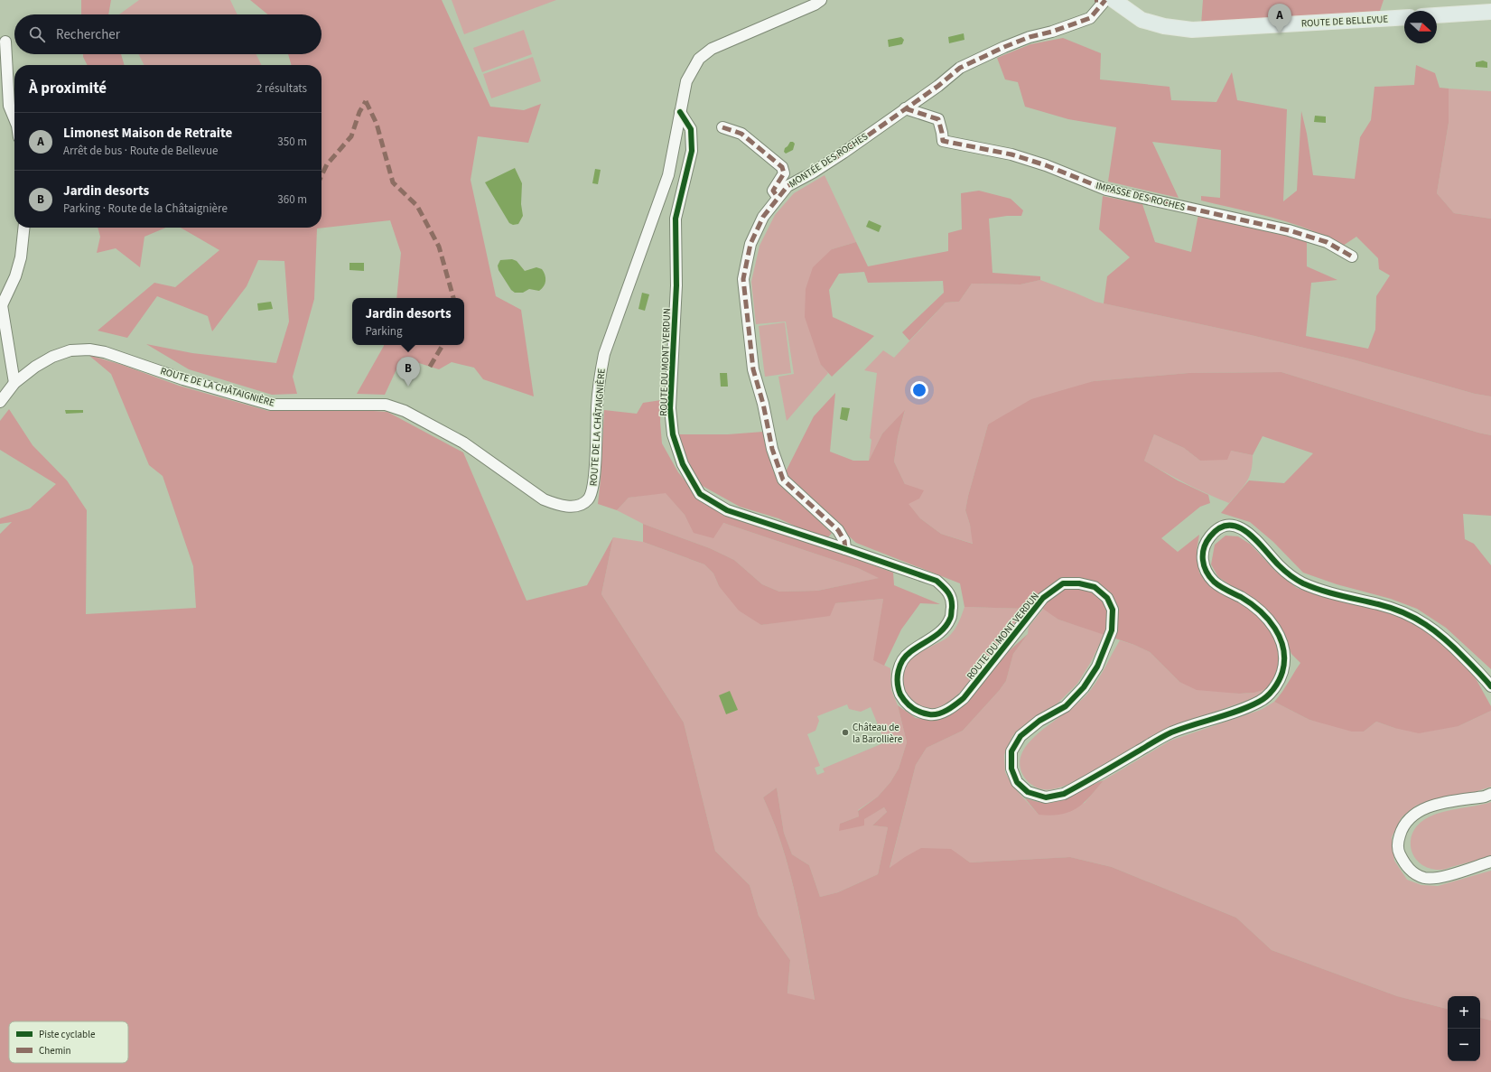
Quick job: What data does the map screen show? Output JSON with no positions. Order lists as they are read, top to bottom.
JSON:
{
  "streets": {
    "main road": ["ROUTE DE BELLEVUE"],
    "street": [
      "MONTÉE DES ROCHES",
      "IMPASSE DES ROCHES",
      "ROUTE DU MONT VERDUN",
      "ROUTE DE LA CHÂTAIGNIÈRE"
    ]
  },
  "crossings": [
    ["MONTÉE DES ROCHES", "IMPASSE DES ROCHES"],
    ["MONTÉE DES ROCHES", "ROUTE DU MONT VERDUN"],
    ["ROUTE DU MONT VERDUN", "ROUTE DE LA CHÂTAIGNIÈRE"]
  ],
  "places": ["Château de la Barollière"],
  "legend": ["Piste cyclable", "Chemin"],
  "north": "right",
  "page": {
    "pins": ["A", "B"],
    "search": "Rechercher",
    "heading": ["À proximité", "2 résultats"],
    "list": [
      {
        "mark": "A",
        "name": "Limonest Maison de Retraite",
        "note": "Arrêt de bus · Route de Bellevue",
        "value": "350 m"
      },
      {
        "mark": "B",
        "name": "Jardin desorts",
        "note": "Parking · Route de la Châtaignière",
        "value": "360 m"
      }
    ],
    "popup": ["Jardin desorts", "Parking"],
    "map_buttons": ["+", "−"]
  }
}
